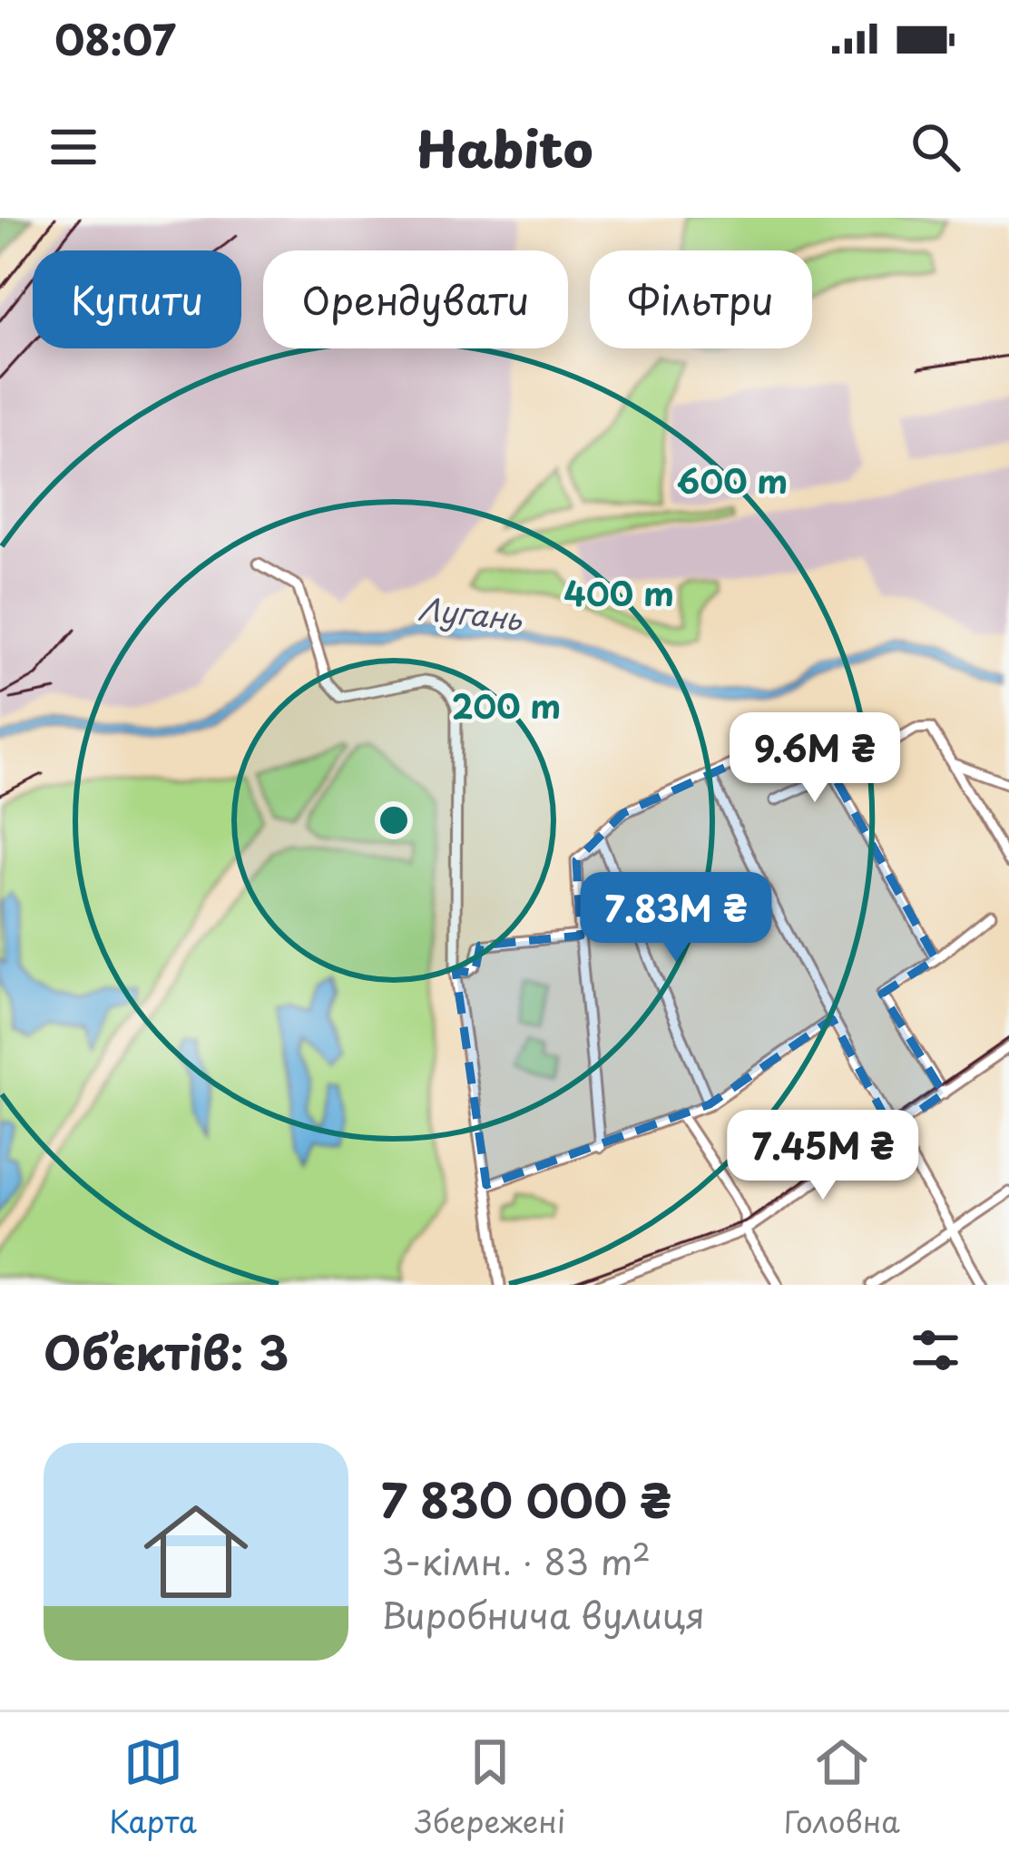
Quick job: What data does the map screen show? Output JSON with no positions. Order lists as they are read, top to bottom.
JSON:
{
  "water": ["Лугань"],
  "page": {
    "status": "08:07",
    "header": "Habito",
    "chip": ["Купити", "Орендувати", "Фільтри"],
    "price": ["9.6M ₴", "7.83M ₴", "7.45M ₴"],
    "heading": "Об’єктів: 3",
    "list": [
      {
        "name": "7 830 000 ₴",
        "note": "3-кімн. · 83 m² · Виробнича вулиця"
      }
    ],
    "tabs": ["Карта", "Збережені", "Головна"]
  },
  "rings": ["600 m", "400 m", "200 m"]
}
